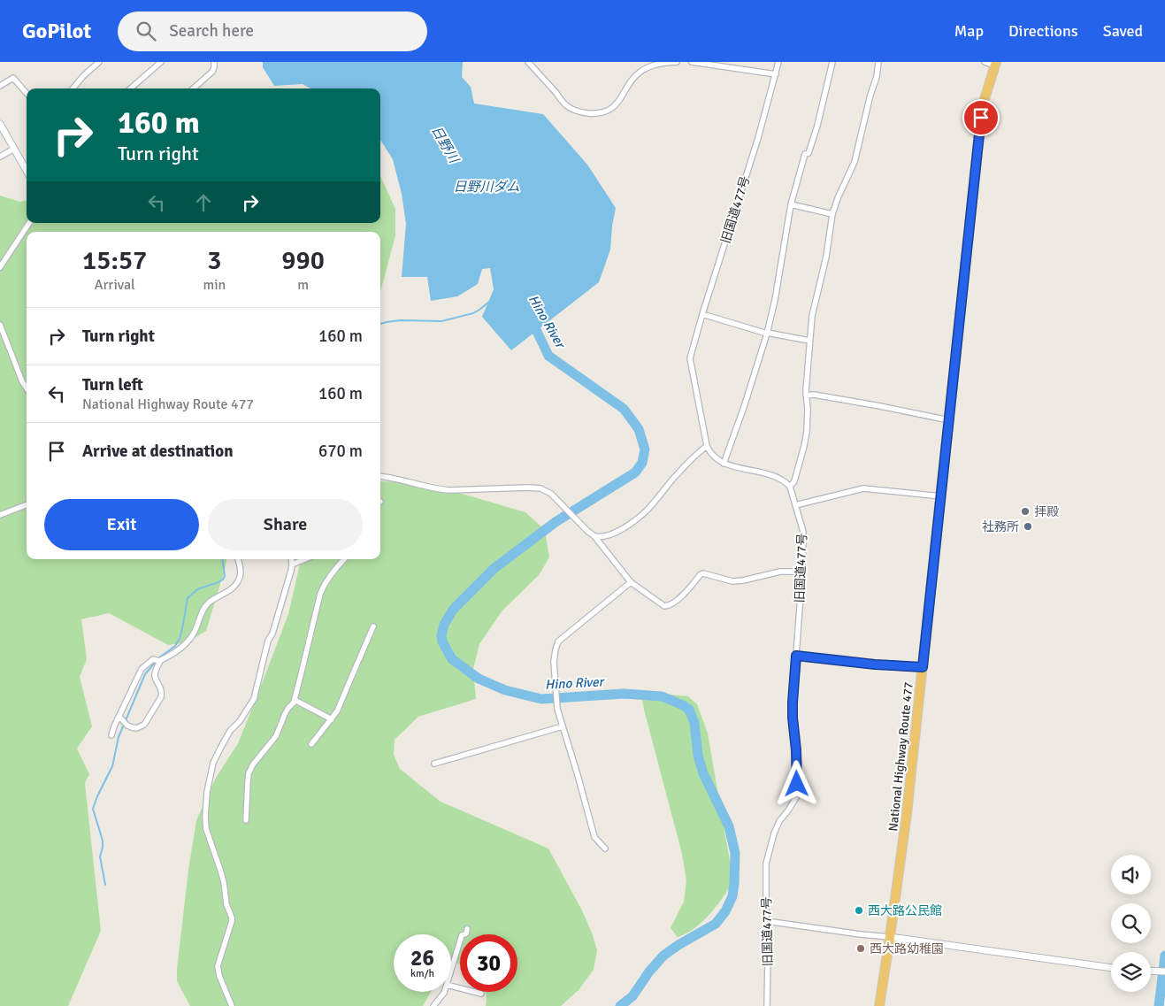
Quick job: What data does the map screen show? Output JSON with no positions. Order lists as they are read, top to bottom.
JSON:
{
  "streets": {
    "highway": ["National Highway Route 477"],
    "street": ["旧国道477号"]
  },
  "water": ["日野川", "日野川ダム", "Hino River"],
  "places": [
    "拝殿",
    "社務所",
    "西大路公民館",
    "西大路幼稚園"
  ],
  "page": {
    "header": "GoPilot",
    "search": "Search here",
    "nav": ["Map", "Directions", "Saved"],
    "turn": ["160 m", "Turn right"],
    "eta": [
      "15:57",
      "Arrival",
      "3",
      "min",
      "990",
      "m"
    ],
    "list": [
      {
        "name": "Turn right",
        "value": "160 m"
      },
      {
        "name": "Turn left",
        "note": "National Highway Route 477",
        "value": "160 m"
      },
      {
        "name": "Arrive at destination",
        "value": "670 m"
      }
    ],
    "buttons": ["Exit", "Share"],
    "speed": "26 km/h",
    "limit": "30"
  }
}
